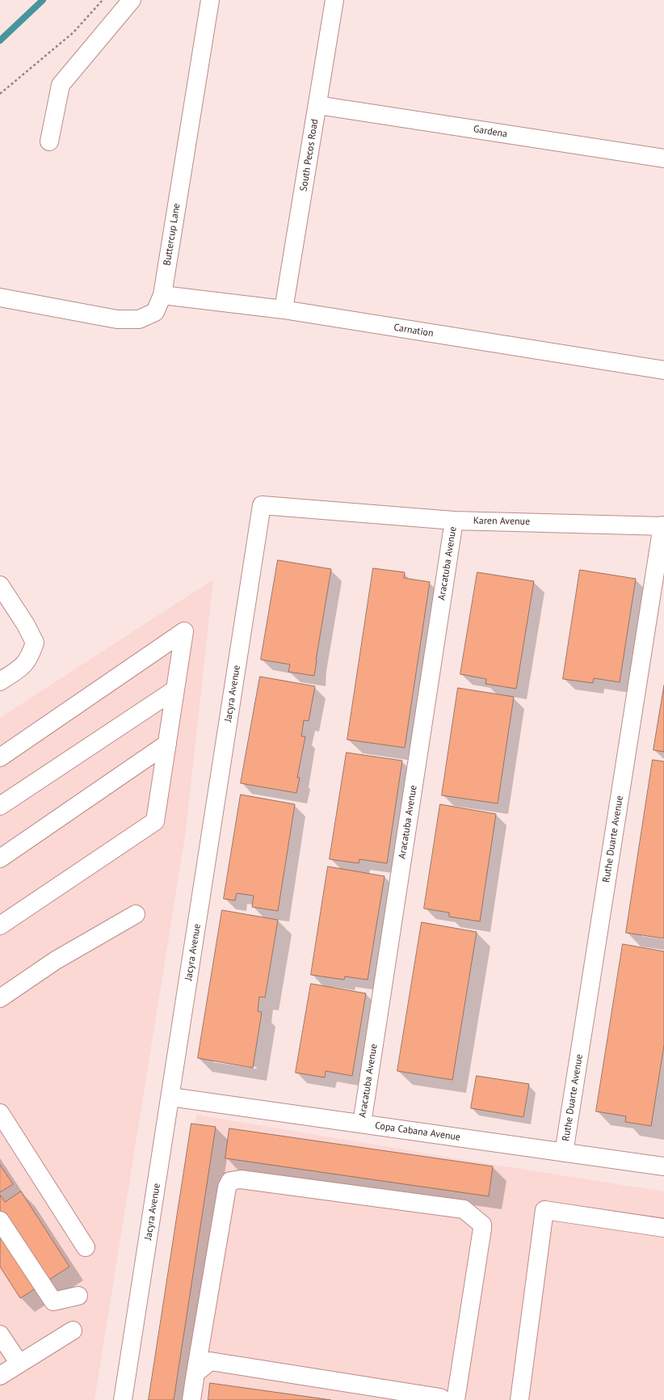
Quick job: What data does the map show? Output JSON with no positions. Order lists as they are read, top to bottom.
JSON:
{
  "streets": {
    "street": [
      "Gardena",
      "South Pecos Road",
      "Buttercup Lane",
      "Carnation",
      "Karen Avenue",
      "Aracatuba Avenue",
      "Jacyra Avenue",
      "Ruthe Duarte Avenue",
      "Copa Cabana Avenue"
    ]
  },
  "crossings": [
    ["Gardena", "South Pecos Road"],
    ["South Pecos Road", "Carnation"],
    ["Buttercup Lane", "Carnation"],
    ["Karen Avenue", "Aracatuba Avenue"],
    ["Karen Avenue", "Jacyra Avenue"],
    ["Karen Avenue", "Ruthe Duarte Avenue"],
    ["Aracatuba Avenue", "Copa Cabana Avenue"],
    ["Jacyra Avenue", "Copa Cabana Avenue"],
    ["Ruthe Duarte Avenue", "Copa Cabana Avenue"]
  ]
}
